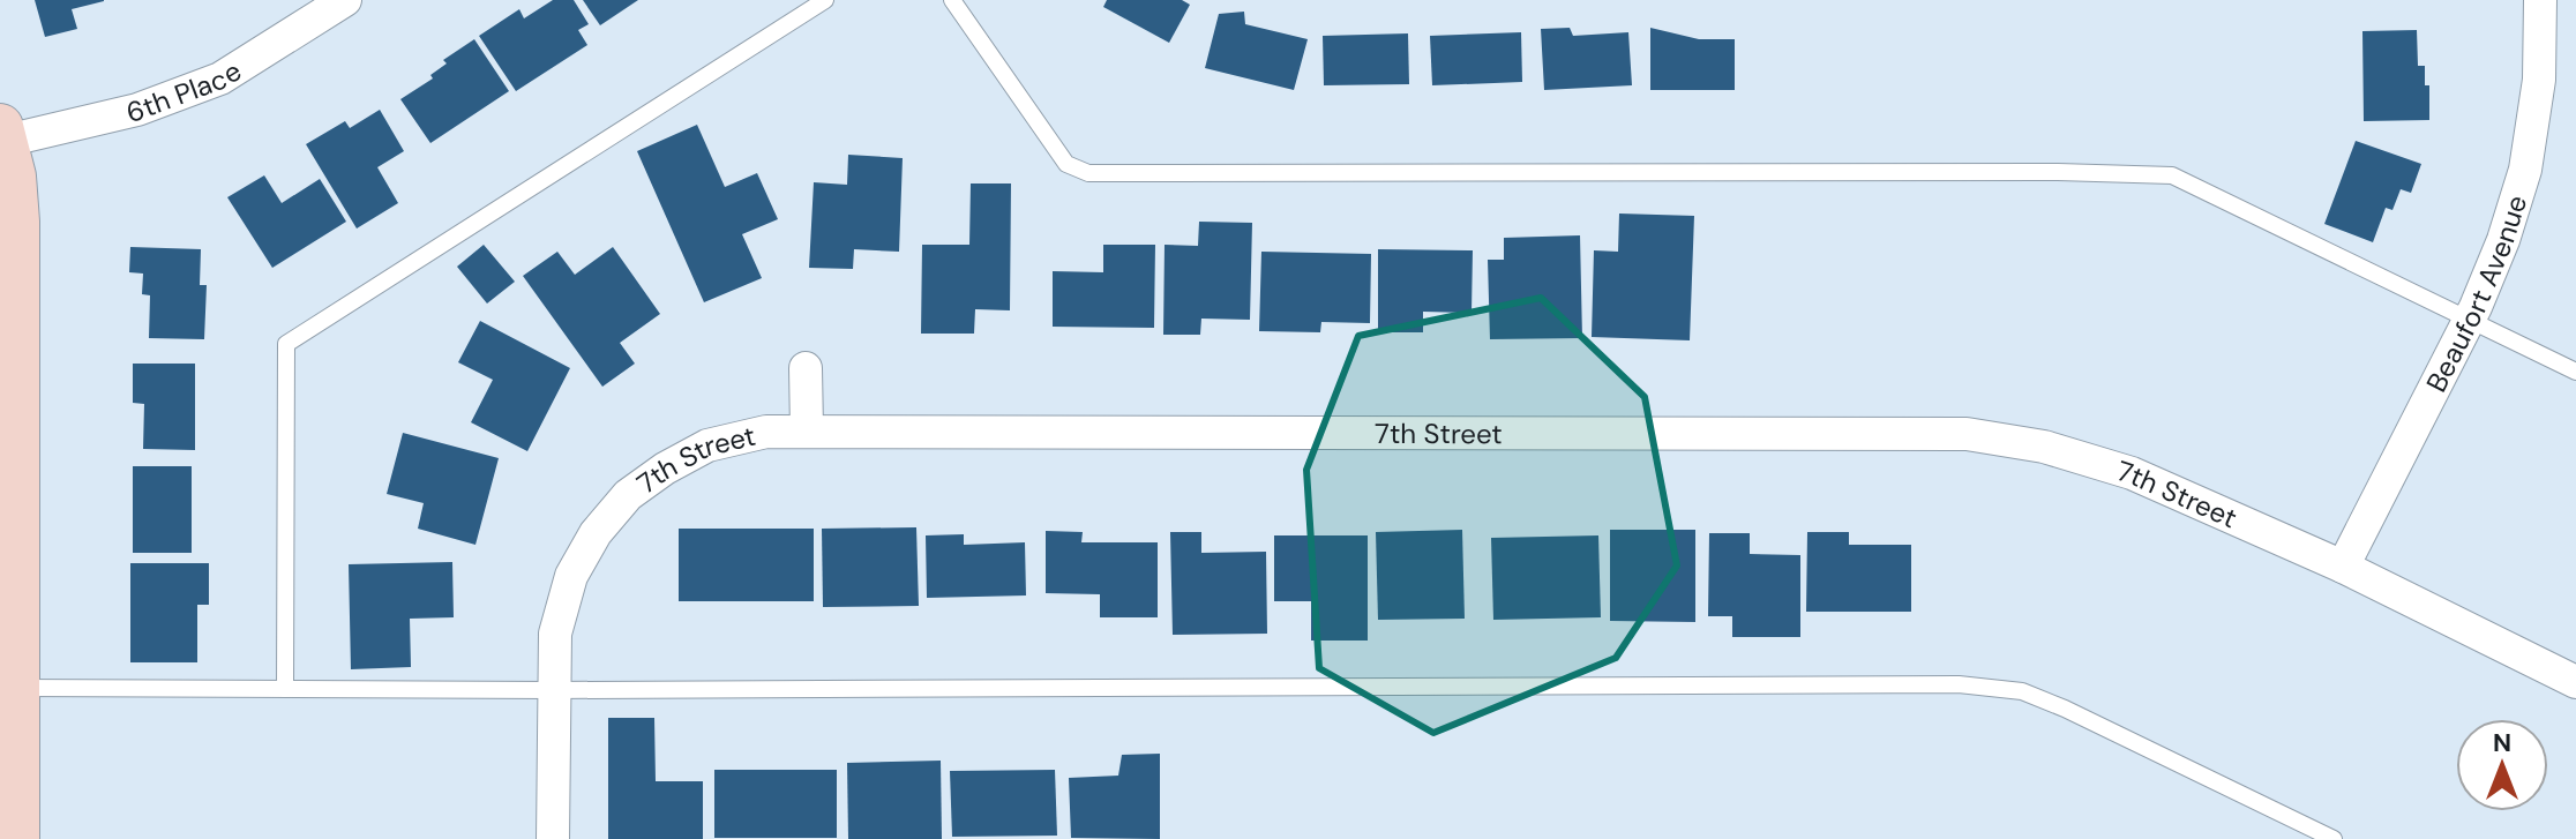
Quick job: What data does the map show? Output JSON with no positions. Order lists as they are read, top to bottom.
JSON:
{
  "streets": {
    "street": ["6th Place", "Beaufort Avenue", "7th Street"]
  },
  "crossings": [
    ["Beaufort Avenue", "7th Street"]
  ],
  "north": "top"
}
